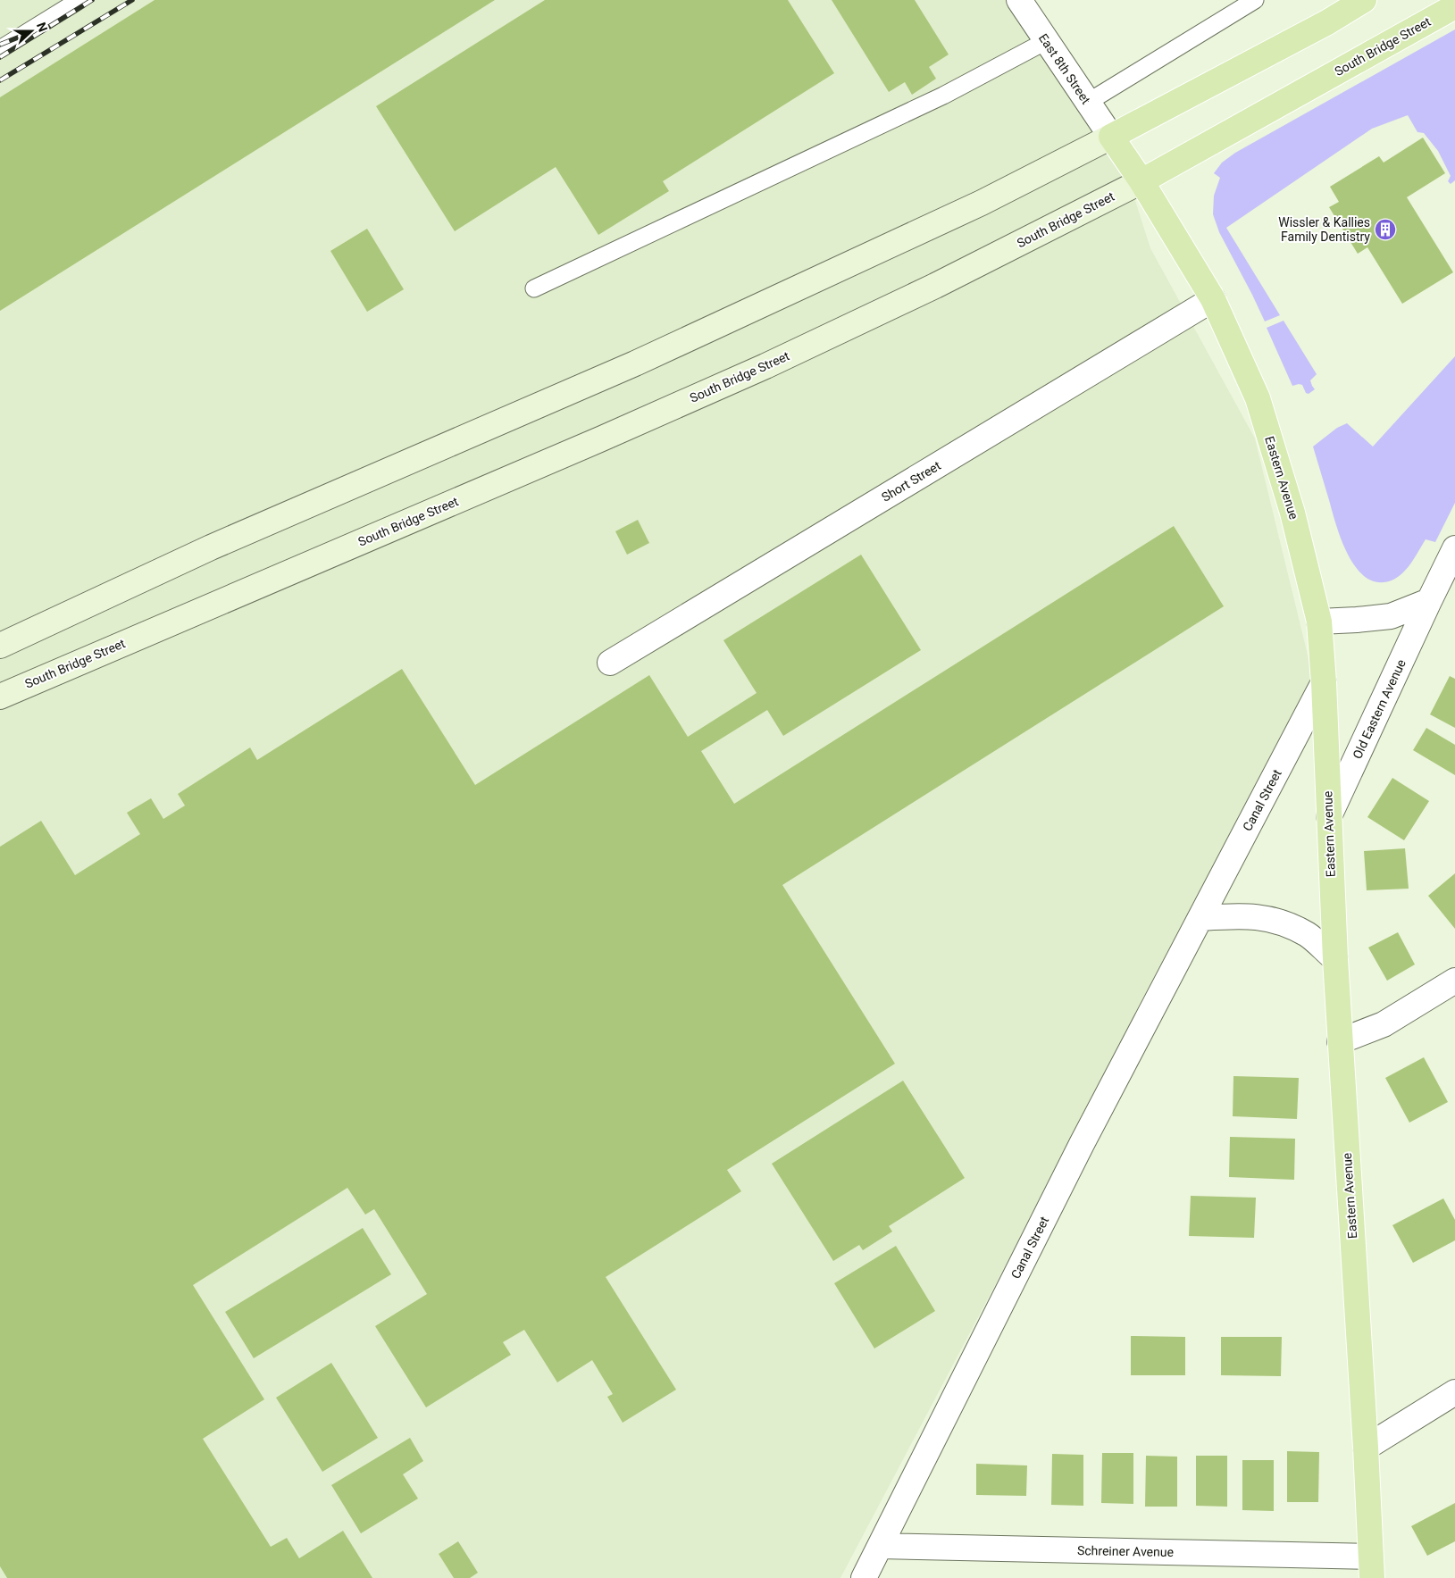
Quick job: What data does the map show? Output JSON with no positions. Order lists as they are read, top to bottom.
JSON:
{
  "streets": {
    "main road": ["South Bridge Street", "Eastern Avenue"],
    "street": [
      "East 8th Street",
      "Short Street",
      "Old Eastern Avenue",
      "Canal Street",
      "Schreiner Avenue"
    ]
  },
  "crossings": [
    ["South Bridge Street", "Eastern Avenue"],
    ["East 8th Street", "Eastern Avenue"],
    ["Eastern Avenue", "Short Street"],
    ["Eastern Avenue", "Old Eastern Avenue"],
    ["Eastern Avenue", "Canal Street"],
    ["Eastern Avenue", "Schreiner Avenue"],
    ["Canal Street", "Schreiner Avenue"]
  ],
  "places": {
    "building": ["Wissler & Kallies Family Dentistry"]
  },
  "north": "right"
}
